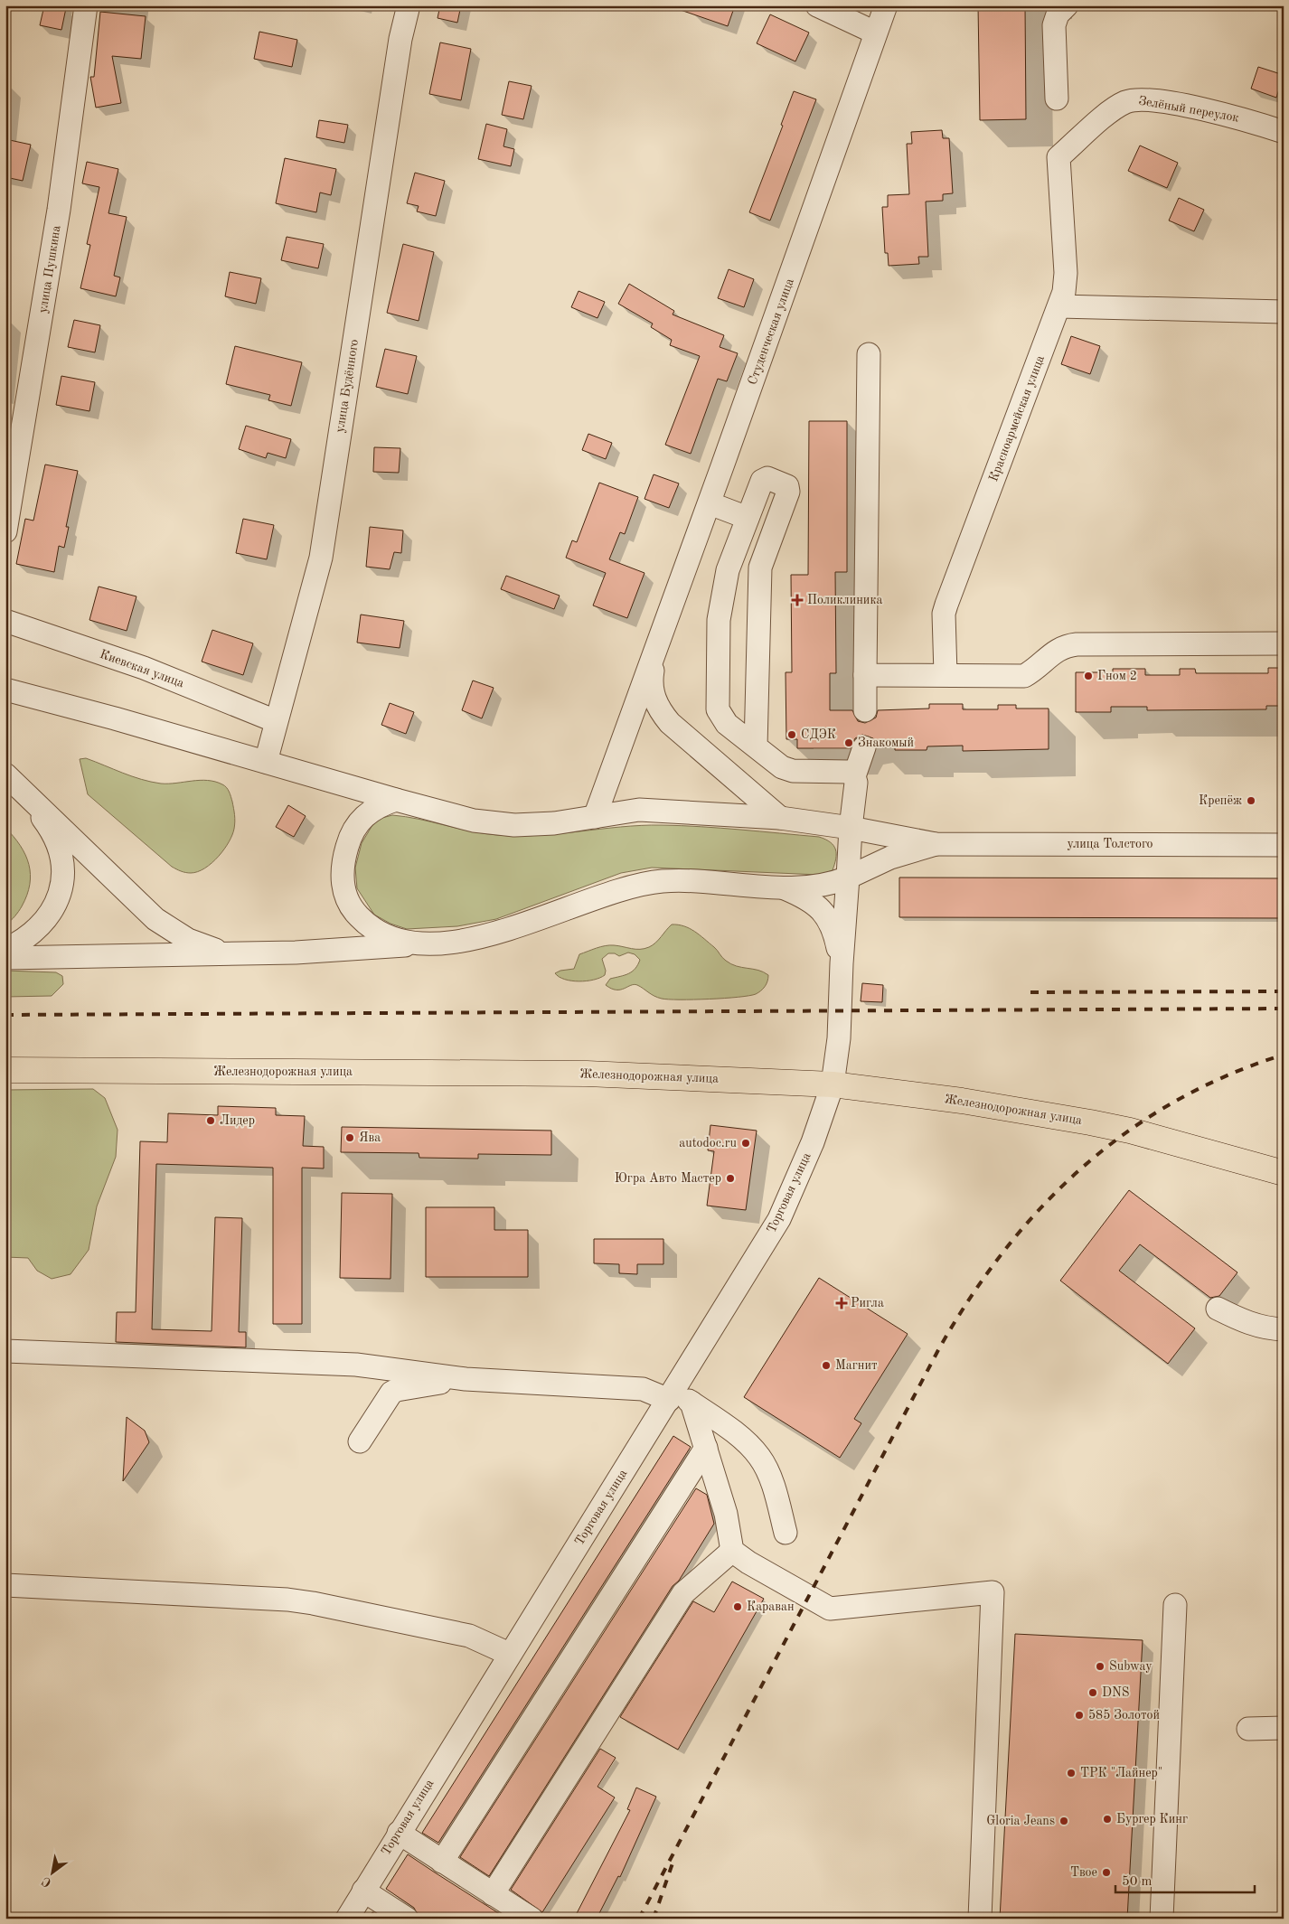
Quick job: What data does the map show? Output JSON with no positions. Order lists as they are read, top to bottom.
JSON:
{
  "streets": {
    "main road": ["Железнодорожная улица"],
    "street": [
      "Зелёный переулок",
      "улица Пушкина",
      "Студенческая улица",
      "улица Будённого",
      "Красноармейская улица",
      "Киевская улица",
      "улица Толстого",
      "Торговая улица"
    ]
  },
  "crossings": [
    ["Зелёный переулок", "Красноармейская улица"],
    ["улица Будённого", "Киевская улица"],
    ["Железнодорожная улица", "Торговая улица"]
  ],
  "places": {
    "health": ["Поликлиника", "Ригла"],
    "other": [
      "Гном 2",
      "СДЭК",
      "Знакомый",
      "Крепёж",
      "Лидер",
      "Ява",
      "autodoc.ru",
      "Югра Авто Мастер",
      "Магнит",
      "Караван",
      "Subway",
      "DNS",
      "585 Золотой",
      "ТРК \"Лайнер\"",
      "Бургер Кинг",
      "Gloria Jeans",
      "Твое"
    ]
  },
  "scale_bar": "50 m",
  "north": "bottom left"
}
